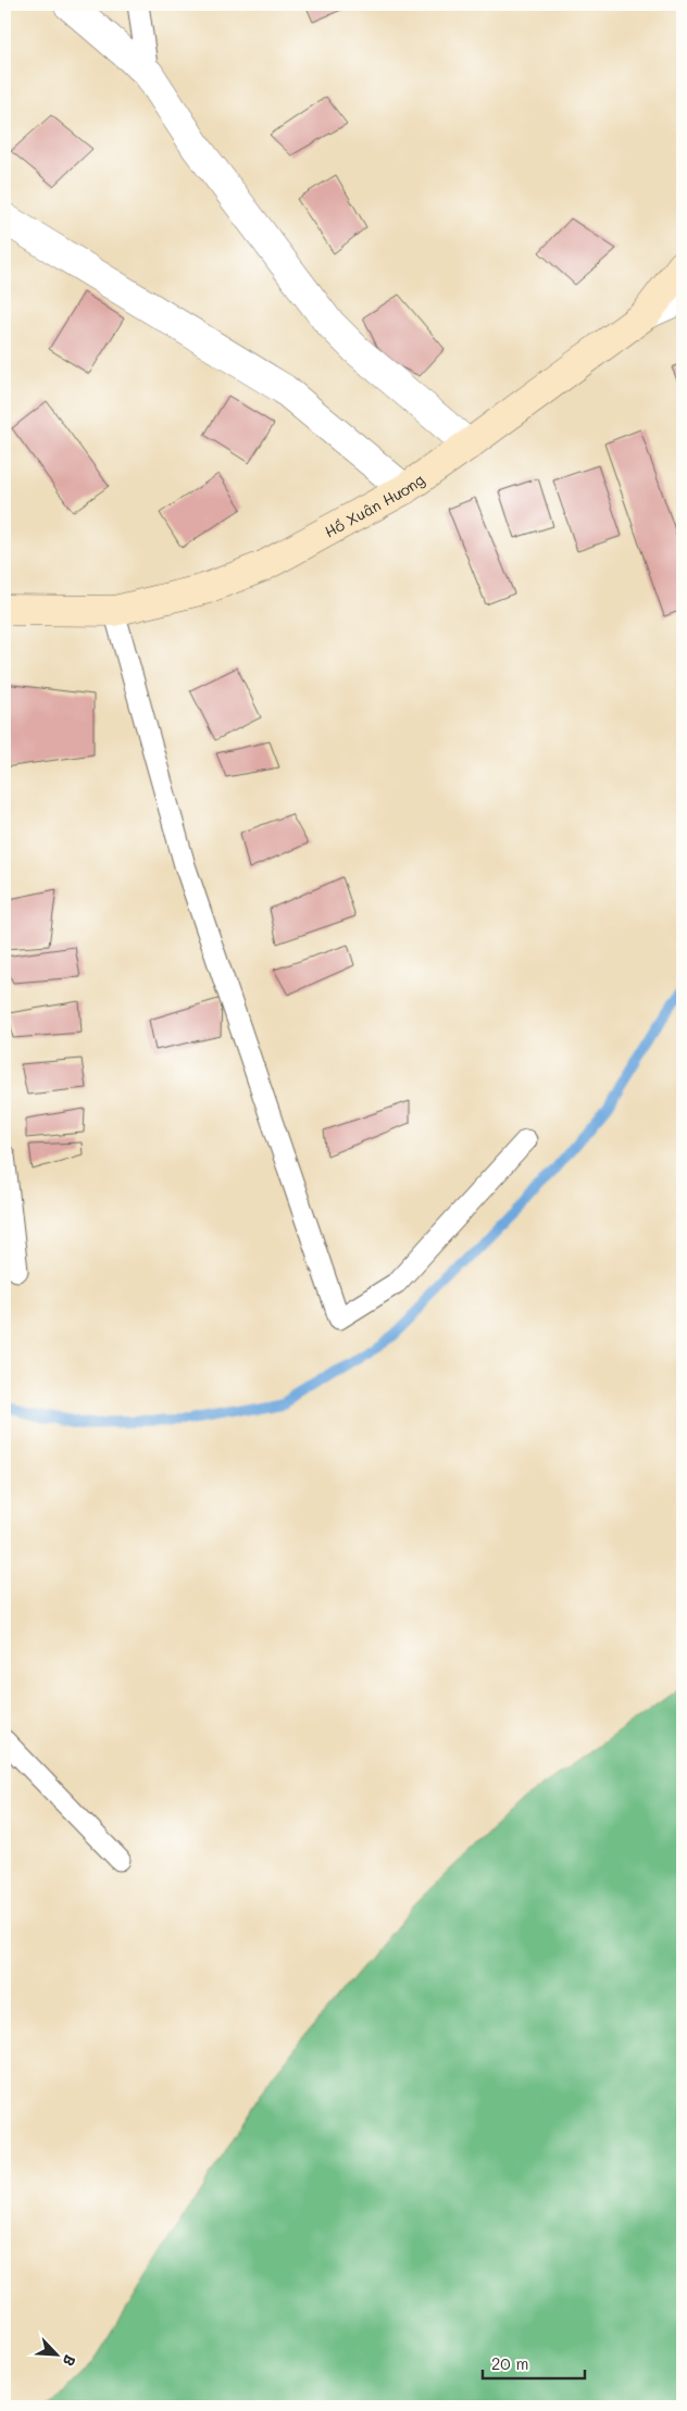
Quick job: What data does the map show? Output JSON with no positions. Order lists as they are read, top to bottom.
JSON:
{
  "streets": {
    "main road": ["Hồ Xuân Hương"]
  },
  "scale_bar": "20 m",
  "north": "bottom right"
}
